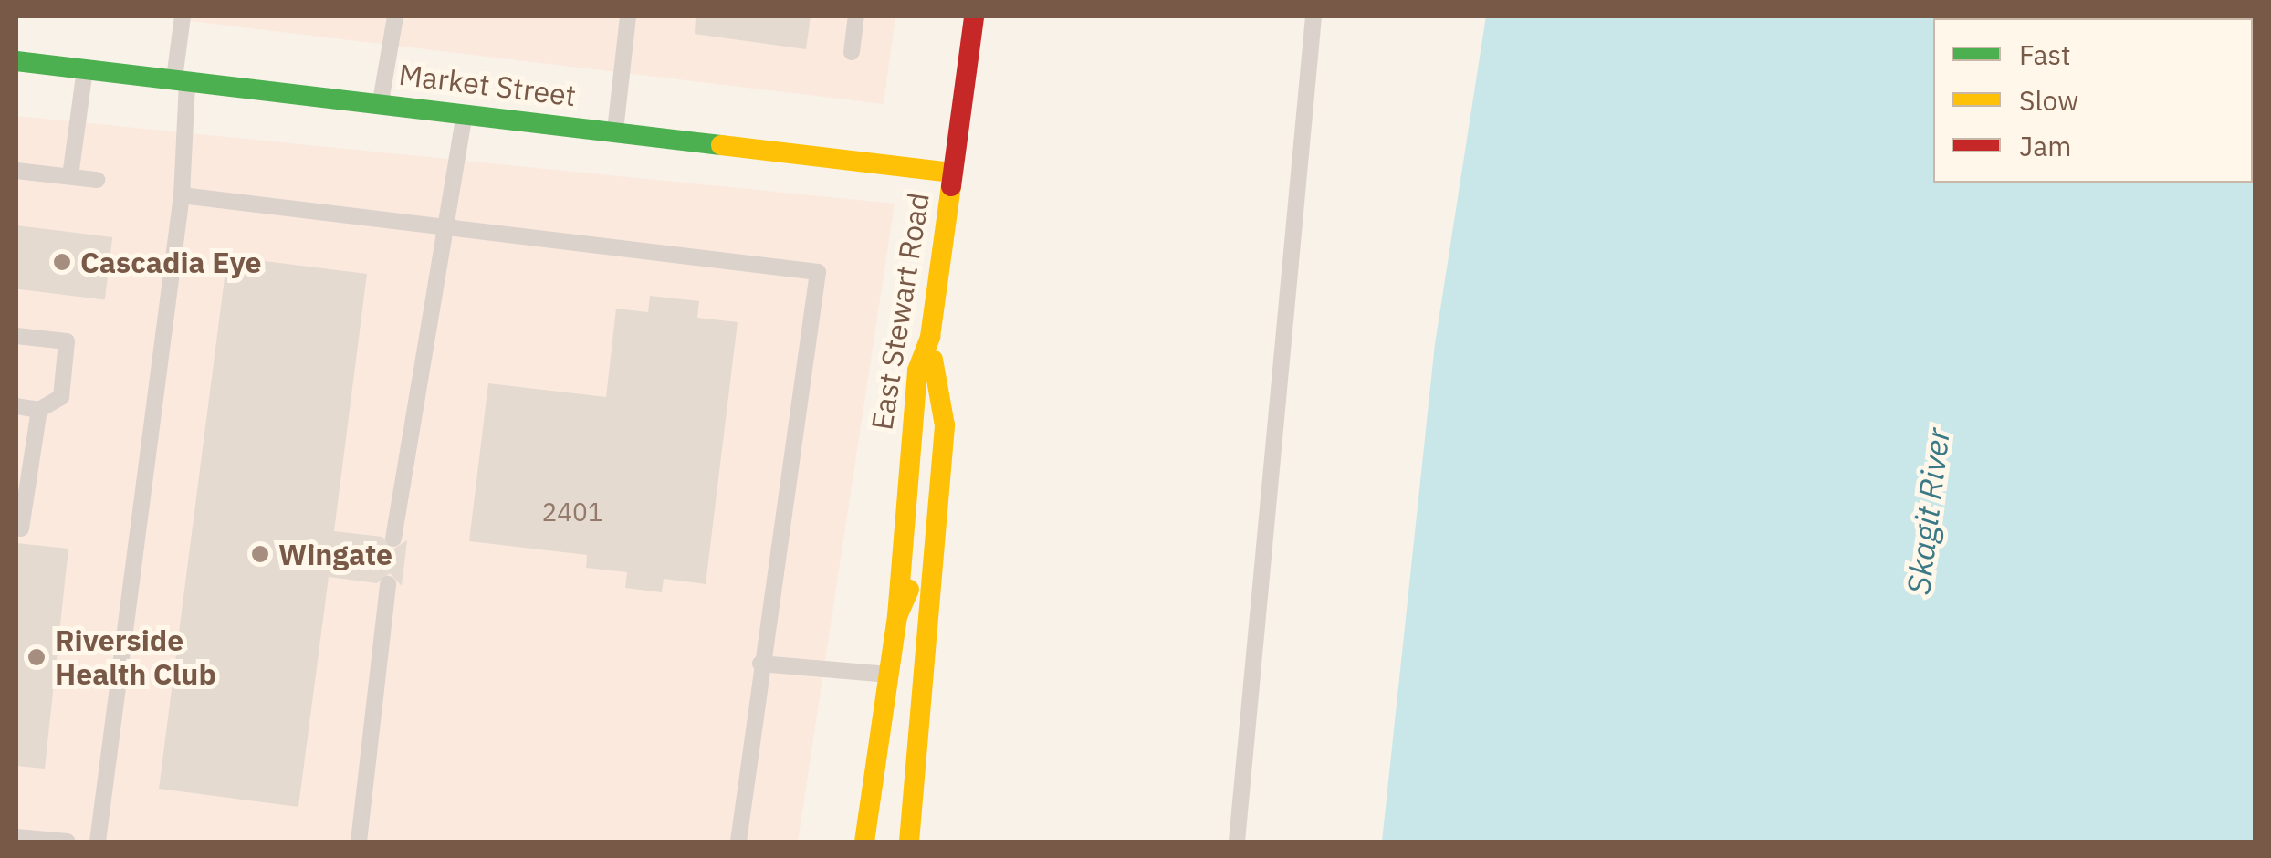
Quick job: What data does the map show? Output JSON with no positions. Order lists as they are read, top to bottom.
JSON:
{
  "streets": {
    "street": ["Market Street", "East Stewart Road"]
  },
  "crossings": [
    ["Market Street", "East Stewart Road"]
  ],
  "water": ["Skagit River"],
  "places": ["Cascadia Eye", "Wingate", "Riverside Health Club"],
  "house_numbers": ["2401"],
  "legend": ["Fast", "Slow", "Jam"]
}
